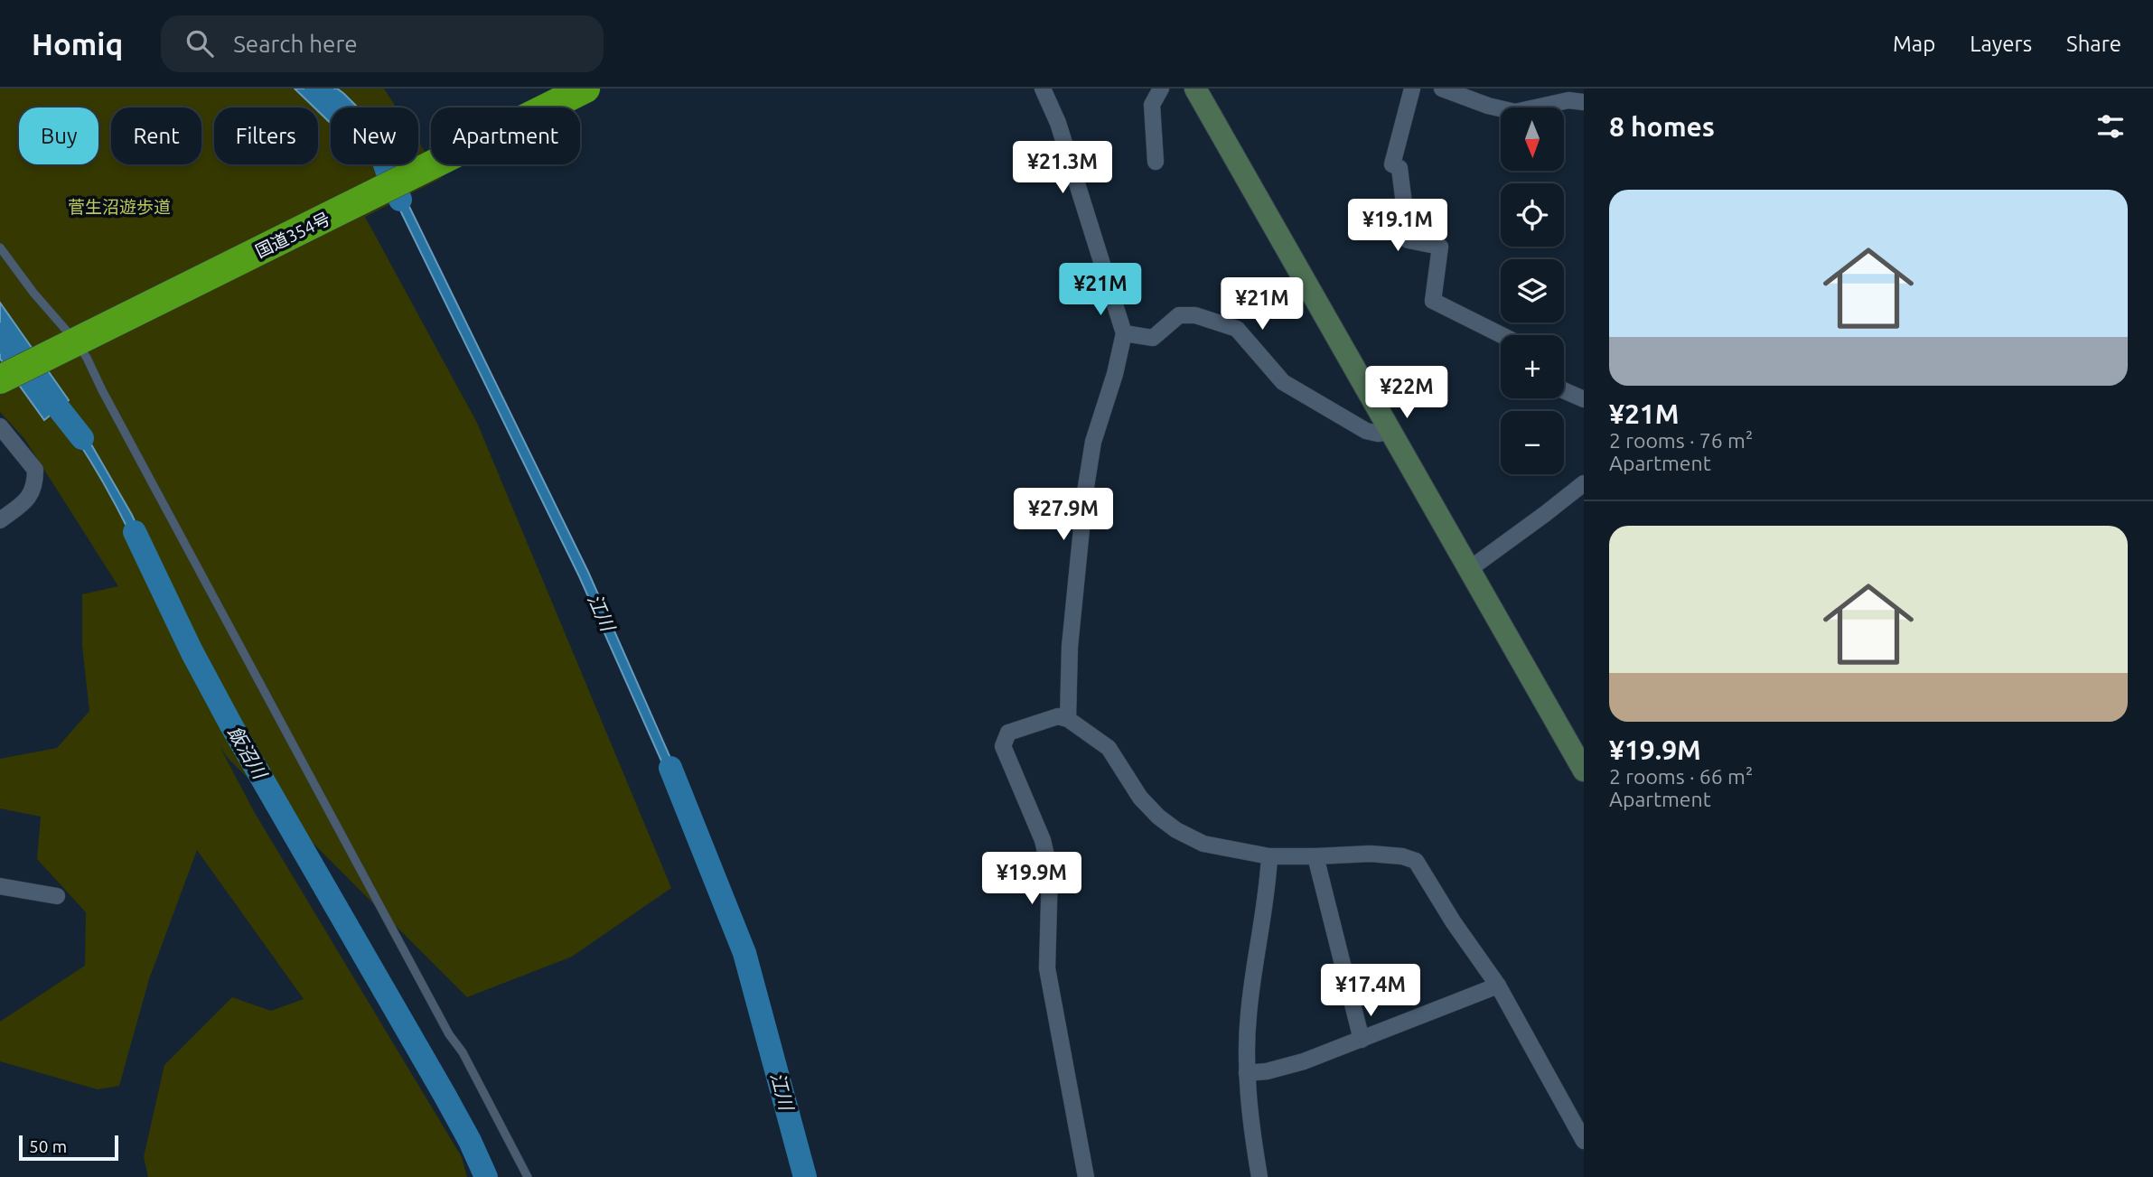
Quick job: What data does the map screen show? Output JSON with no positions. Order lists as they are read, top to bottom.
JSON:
{
  "streets": {
    "highway": ["国道354号"]
  },
  "water": ["江川", "飯沼川"],
  "parks": ["菅生沼遊歩道"],
  "scale_bar": "50 m",
  "north": "bottom",
  "page": {
    "header": "Homiq",
    "search": "Search here",
    "nav": ["Map", "Layers", "Share"],
    "heading": "8 homes",
    "map_buttons": ["+", "−"],
    "chip": [
      "Buy",
      "Rent",
      "Filters",
      "New",
      "Apartment"
    ],
    "price": [
      "¥21.3M",
      "¥19.1M",
      "¥21M",
      "¥21M",
      "¥22M",
      "¥27.9M",
      "¥19.9M",
      "¥17.4M"
    ],
    "list": [
      {
        "name": "¥21M",
        "note": "2 rooms · 76 m² · Apartment"
      },
      {
        "name": "¥19.9M",
        "note": "2 rooms · 66 m² · Apartment"
      }
    ],
    "scale": "50 m"
  }
}
